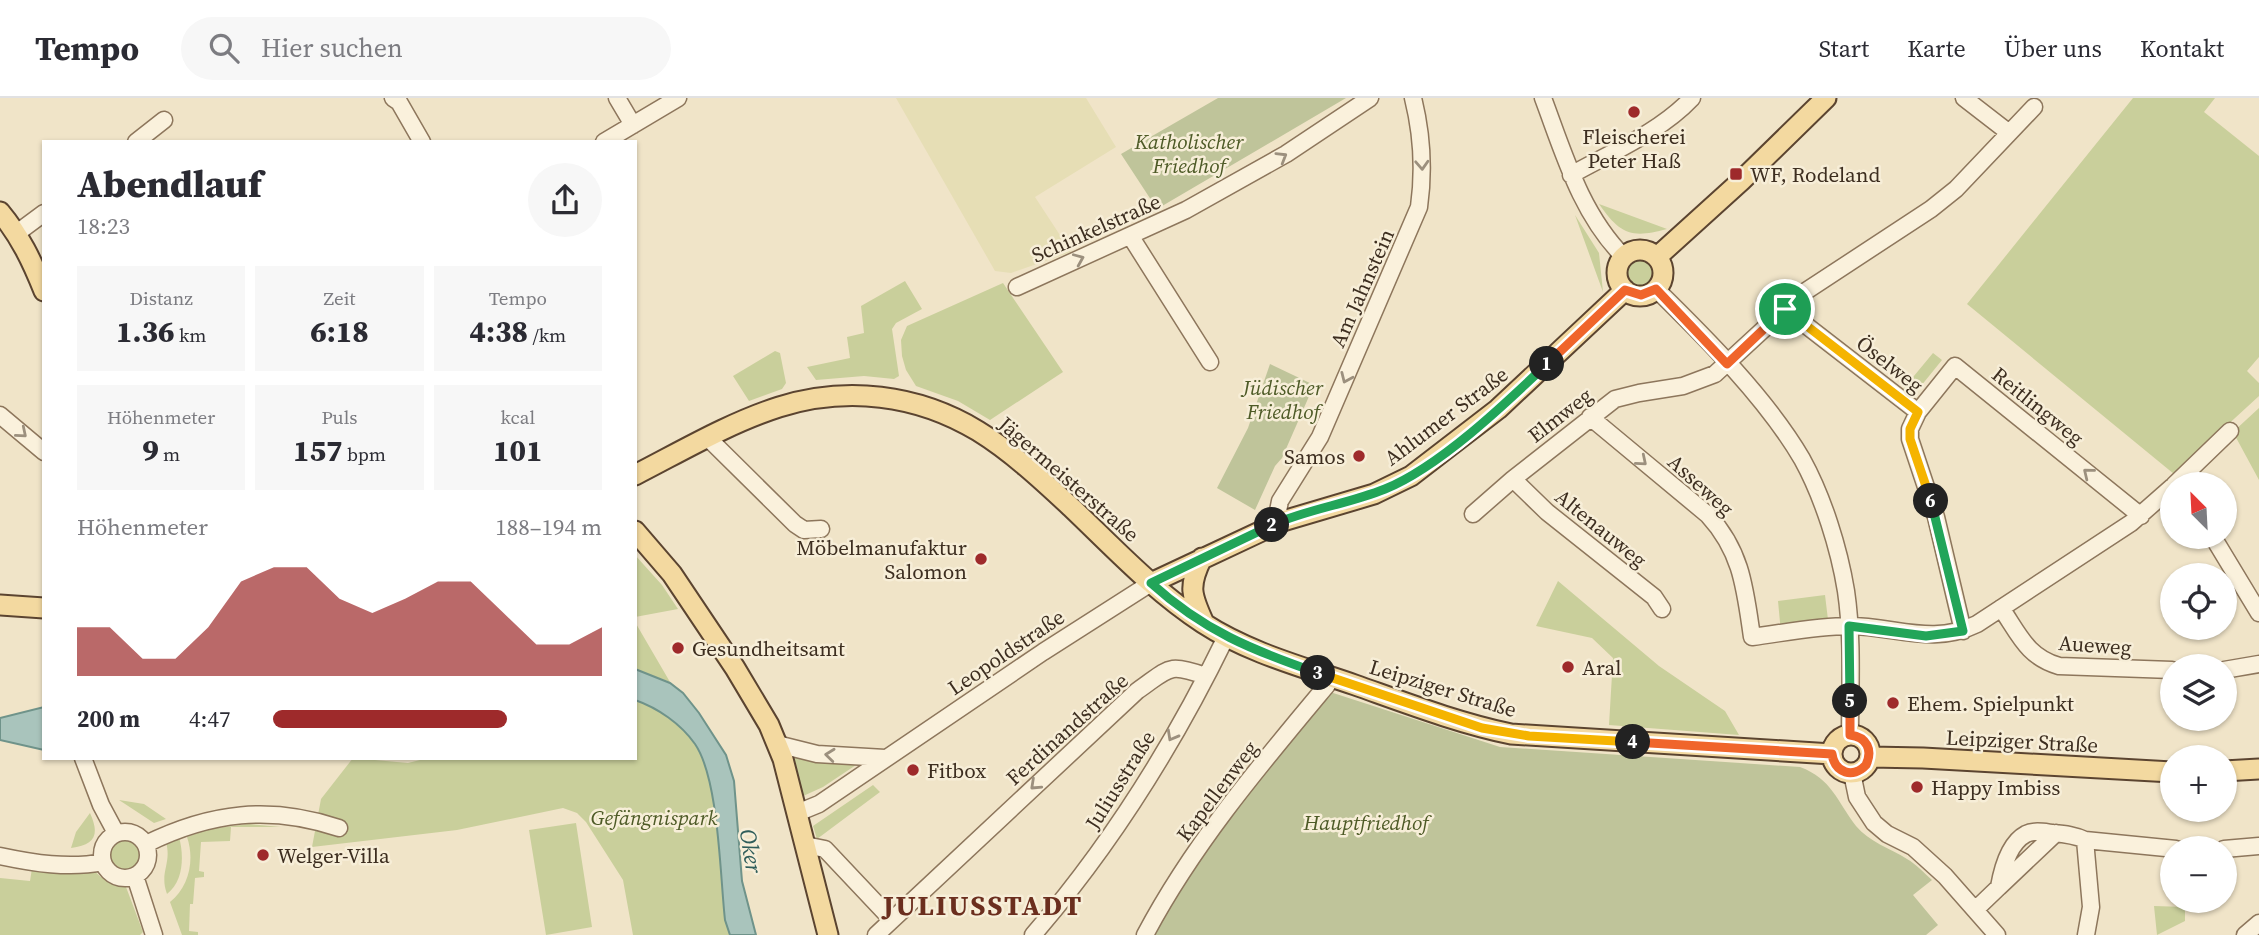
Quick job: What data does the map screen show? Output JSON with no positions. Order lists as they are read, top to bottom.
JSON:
{
  "streets": {
    "main road": ["Ahlumer Straße", "Jägermeisterstraße", "Leipziger Straße"],
    "street": [
      "Schinkelstraße",
      "Am Jahnstein",
      "Öselweg",
      "Reitlingweg",
      "Elmweg",
      "Asseweg",
      "Altenauweg",
      "Aueweg",
      "Leopoldstraße",
      "Ferdinandstraße",
      "Juliusstraße",
      "Kapellenweg"
    ]
  },
  "crossings": [
    ["Am Jahnstein", "Ahlumer Straße"],
    ["Öselweg", "Reitlingweg"],
    ["Öselweg", "Asseweg"],
    ["Elmweg", "Asseweg"],
    ["Elmweg", "Altenauweg"],
    ["Ahlumer Straße", "Jägermeisterstraße"],
    ["Ahlumer Straße", "Leopoldstraße"],
    ["Ahlumer Straße", "Leipziger Straße"],
    ["Jägermeisterstraße", "Leopoldstraße"],
    ["Jägermeisterstraße", "Leipziger Straße"],
    ["Leopoldstraße", "Leipziger Straße"],
    ["Leipziger Straße", "Juliusstraße"],
    ["Leipziger Straße", "Kapellenweg"],
    ["Ferdinandstraße", "Juliusstraße"]
  ],
  "one_way": [
    "Schinkelstraße",
    "Am Jahnstein",
    "Reitlingweg",
    "Asseweg",
    "Ferdinandstraße",
    "Juliusstraße"
  ],
  "districts": ["JULIUSSTADT"],
  "water": ["Oker"],
  "parks": [
    "Katholischer Friedhof",
    "Jüdischer Friedhof",
    "Gefängnispark",
    "Hauptfriedhof"
  ],
  "places": {
    "other": [
      "Fleischerei Peter Haß",
      "Samos",
      "Möbelmanufaktur Salomon",
      "Gesundheitsamt",
      "Aral",
      "Ehem. Spielpunkt",
      "Fitbox",
      "Happy Imbiss",
      "Welger-Villa"
    ],
    "transit": ["WF, Rodeland"]
  },
  "north": "top left",
  "page": {
    "header": "Tempo",
    "search": "Hier suchen",
    "nav": [
      "Start",
      "Karte",
      "Über uns",
      "Kontakt"
    ],
    "heading": ["Abendlauf", "18:23"],
    "stats": [
      ["Distanz", "1.36 km"],
      ["Zeit", "6:18"],
      ["Tempo", "4:38 /km"],
      ["Höhenmeter", "9 m"],
      ["Puls", "157 bpm"],
      ["kcal", "101"]
    ],
    "pins": [
      "1",
      "6",
      "2",
      "3",
      "5",
      "4"
    ],
    "map_buttons": ["+", "−"],
    "chart": ["Höhenmeter", "188–194 m"],
    "list": [
      {
        "name": "200 m",
        "note": "4:47"
      }
    ]
  }
}
